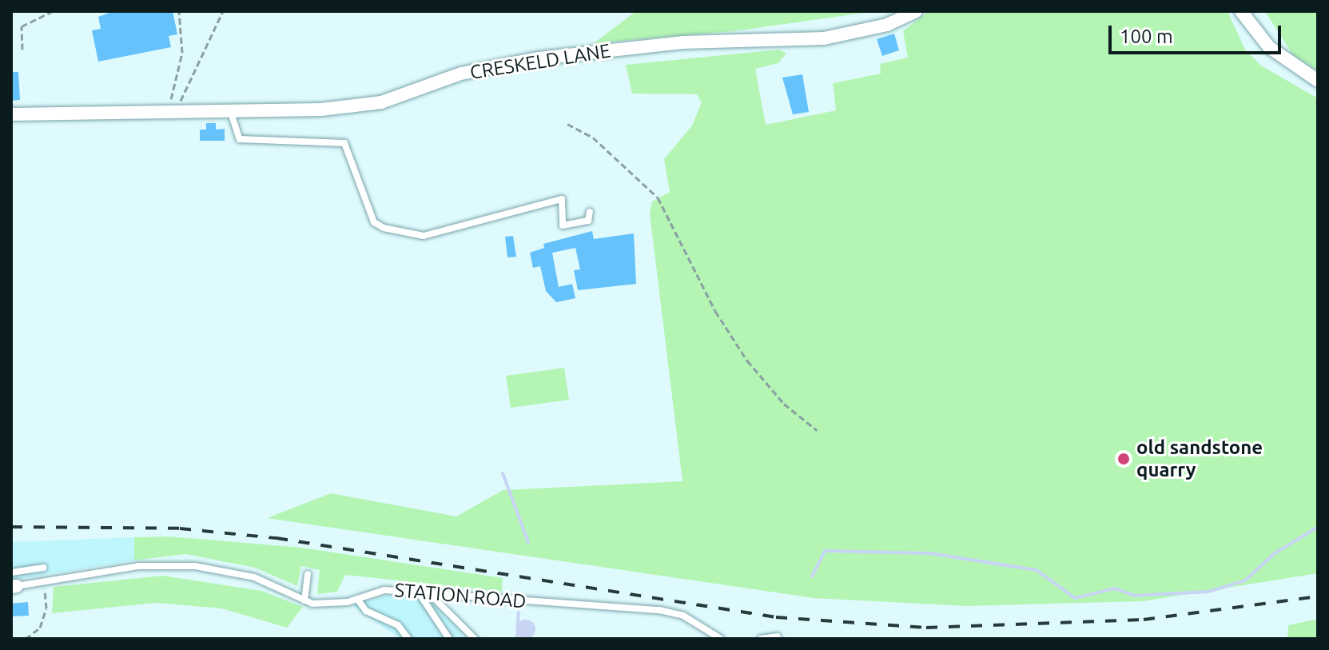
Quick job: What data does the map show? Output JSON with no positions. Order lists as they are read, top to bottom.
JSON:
{
  "streets": {
    "street": ["CRESKELD LANE"],
    "lane": ["STATION ROAD"]
  },
  "places": ["old sandstone quarry"],
  "scale_bar": "100 m"
}
